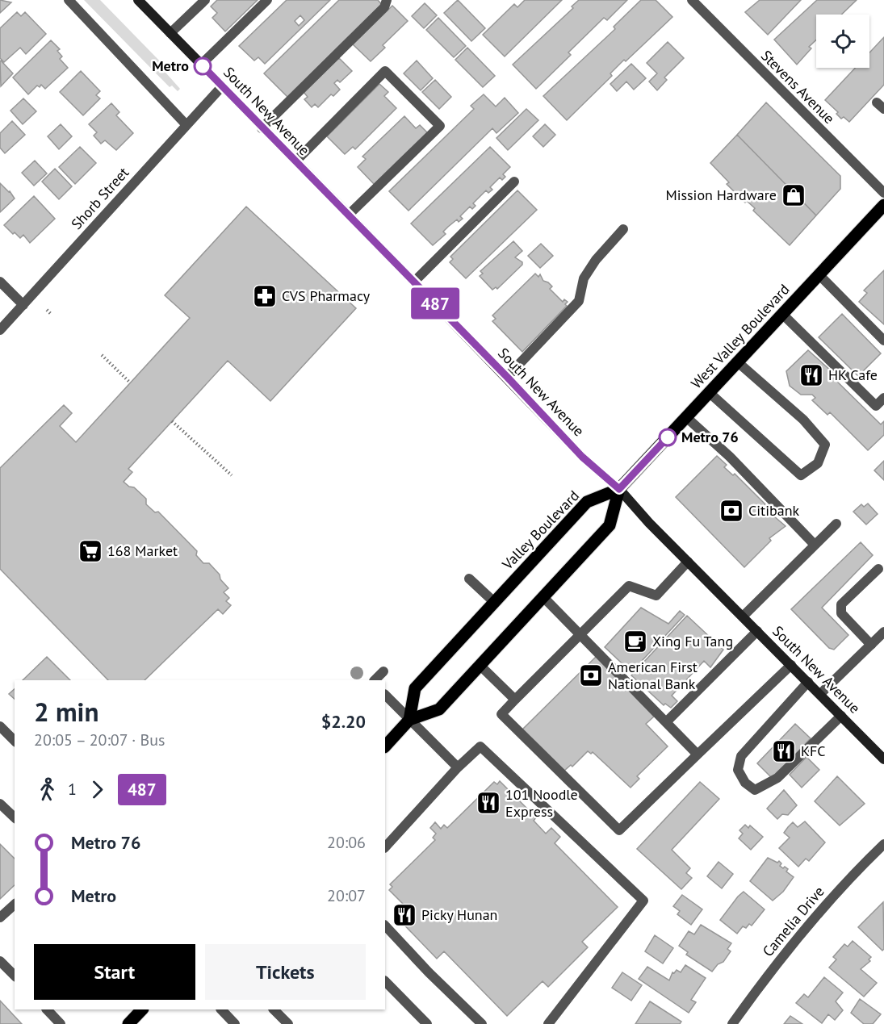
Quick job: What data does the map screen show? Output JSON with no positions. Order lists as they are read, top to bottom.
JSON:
{
  "streets": {
    "main road": ["South New Avenue", "West Valley Boulevard", "Valley Boulevard"],
    "street": ["Stevens Avenue", "Shorb Street", "Camelia Drive"]
  },
  "crossings": [
    ["South New Avenue", "Shorb Street"],
    ["South New Avenue", "West Valley Boulevard"],
    ["South New Avenue", "Valley Boulevard"],
    ["West Valley Boulevard", "Valley Boulevard"]
  ],
  "places": {
    "other": ["Metro", "Metro 76"],
    "shop": ["Mission Hardware"],
    "pharmacy": ["CVS Pharmacy"],
    "restaurant": [
      "HK Cafe",
      "KFC",
      "101 Noodle Express",
      "Picky Hunan"
    ],
    "bank": ["Citibank", "American First National Bank"],
    "supermarket": ["168 Market"],
    "cafe": ["Xing Fu Tang"]
  },
  "lines": ["bus line 487"],
  "page": {
    "on_map": "487",
    "heading": ["2 min", "20:05 – 20:07 · Bus", "$2.20"],
    "legs": ["1", "487"],
    "list": [
      {
        "name": "Metro 76",
        "value": "20:06"
      },
      {
        "name": "Metro",
        "value": "20:07"
      }
    ],
    "buttons": ["Start", "Tickets"]
  }
}
